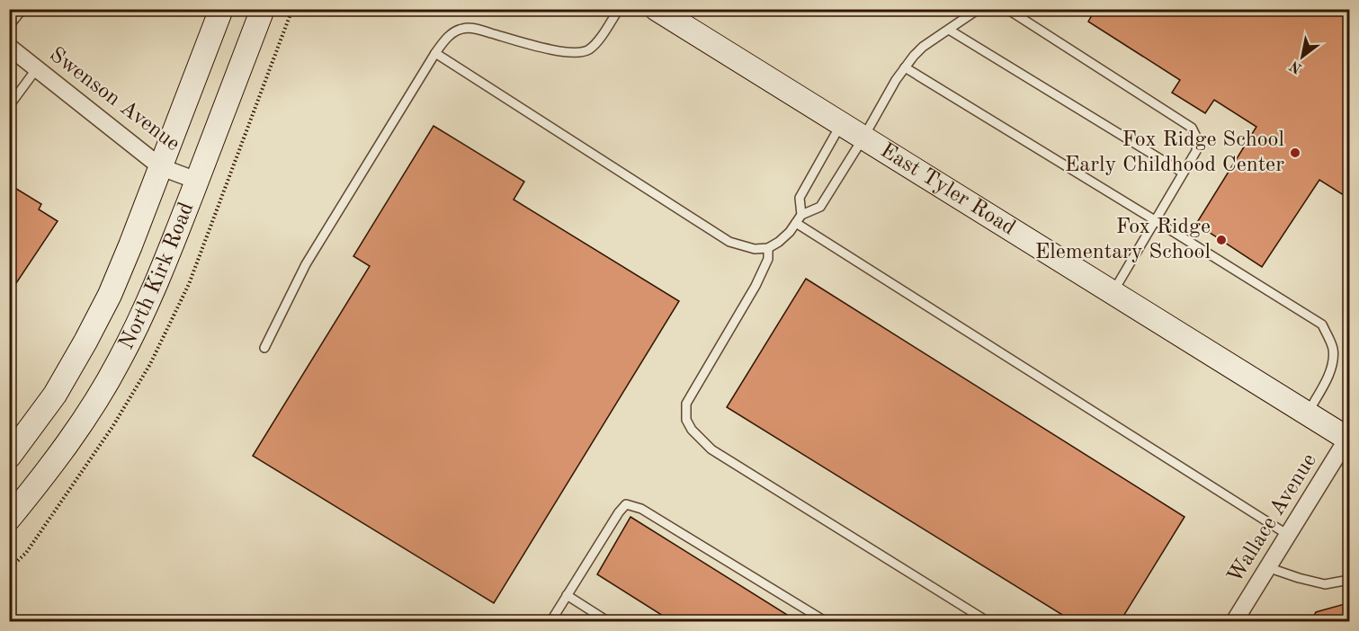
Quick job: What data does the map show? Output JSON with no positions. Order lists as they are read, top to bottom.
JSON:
{
  "streets": {
    "main road": ["East Tyler Road", "North Kirk Road"],
    "street": ["Swenson Avenue", "Wallace Avenue"]
  },
  "crossings": [
    ["Swenson Avenue", "North Kirk Road"],
    ["East Tyler Road", "Wallace Avenue"]
  ],
  "places": ["Fox Ridge School Early Childhood Center", "Fox Ridge Elementary School"],
  "north": "bottom left"
}
